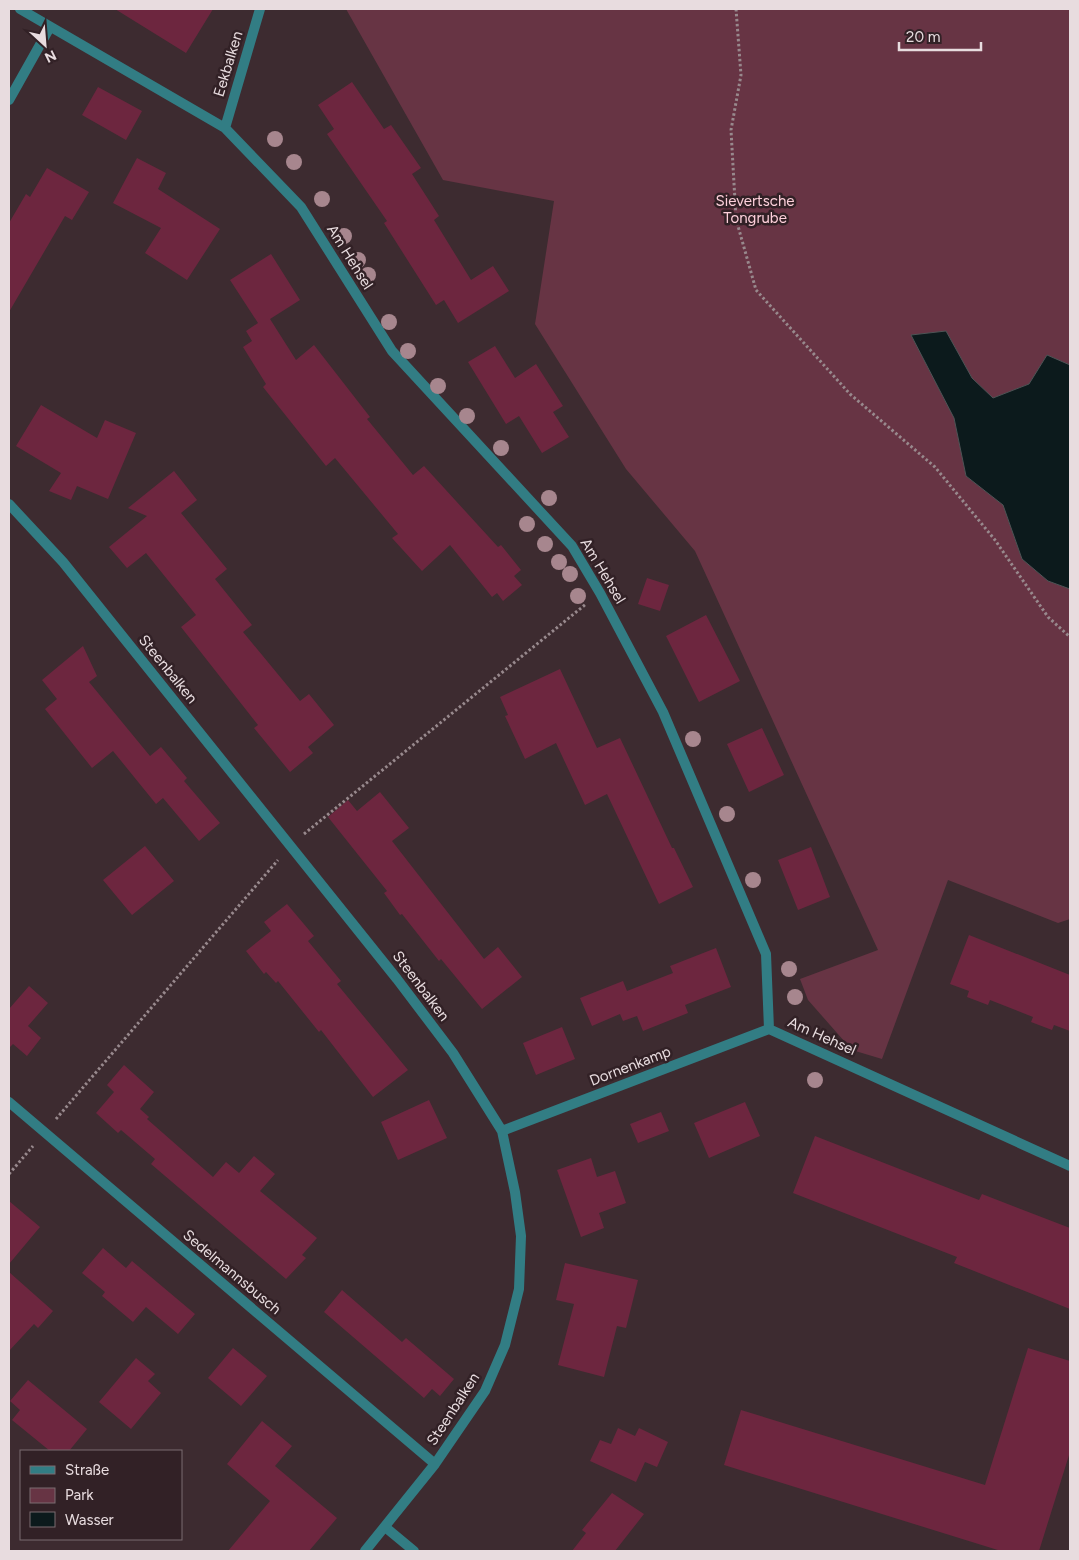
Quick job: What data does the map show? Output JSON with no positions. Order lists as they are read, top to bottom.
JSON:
{
  "streets": {
    "street": [
      "Eekbalken",
      "Am Hehsel",
      "Steenbalken",
      "Dornenkamp",
      "Sedelmannsbusch"
    ]
  },
  "crossings": [
    ["Eekbalken", "Am Hehsel"],
    ["Am Hehsel", "Dornenkamp"],
    ["Steenbalken", "Dornenkamp"],
    ["Steenbalken", "Sedelmannsbusch"]
  ],
  "parks": ["Sievertsche Tongrube"],
  "legend": ["Straße", "Park", "Wasser"],
  "scale_bar": "20 m",
  "north": "bottom right"
}
